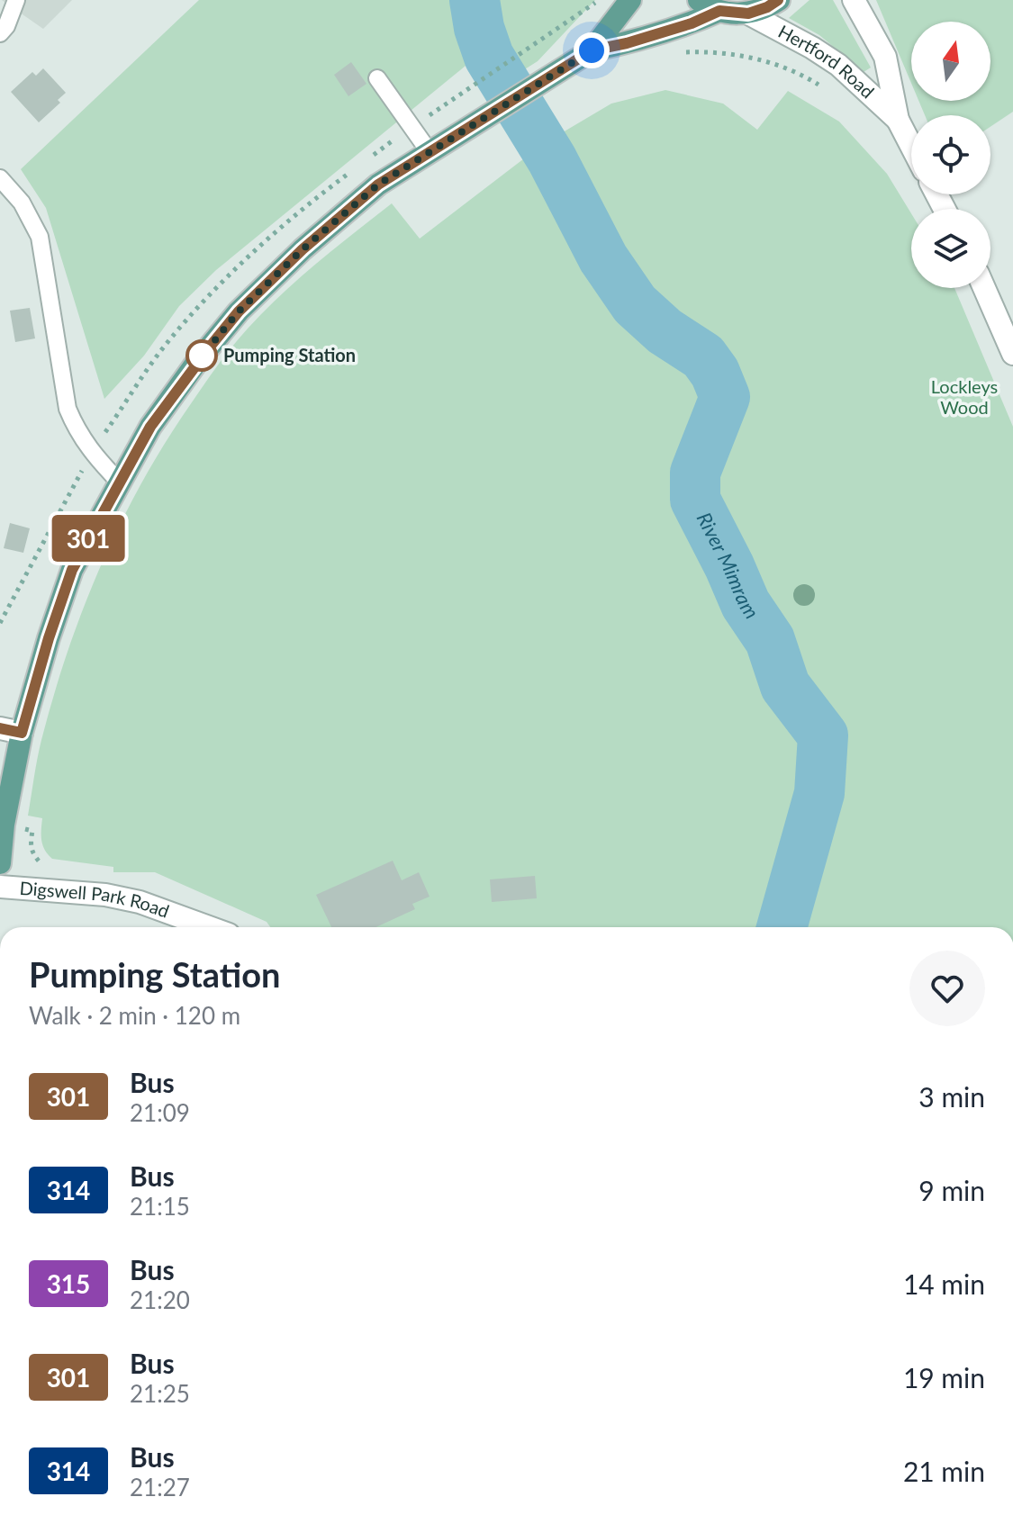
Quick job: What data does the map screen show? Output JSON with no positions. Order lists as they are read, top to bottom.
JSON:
{
  "streets": {
    "street": ["Hertford Road", "Digswell Park Road"]
  },
  "water": ["River Mimram"],
  "parks": ["Lockleys Wood"],
  "places": ["Pumping Station"],
  "lines": ["bus line 301"],
  "north": "top",
  "page": {
    "on_map": "301",
    "heading": ["Pumping Station", "Walk · 2 min · 120 m"],
    "list": [
      {
        "mark": "301",
        "name": "Bus",
        "note": "21:09",
        "value": "3 min"
      },
      {
        "mark": "314",
        "name": "Bus",
        "note": "21:15",
        "value": "9 min"
      },
      {
        "mark": "315",
        "name": "Bus",
        "note": "21:20",
        "value": "14 min"
      },
      {
        "mark": "301",
        "name": "Bus",
        "note": "21:25",
        "value": "19 min"
      },
      {
        "mark": "314",
        "name": "Bus",
        "note": "21:27",
        "value": "21 min"
      }
    ]
  }
}
